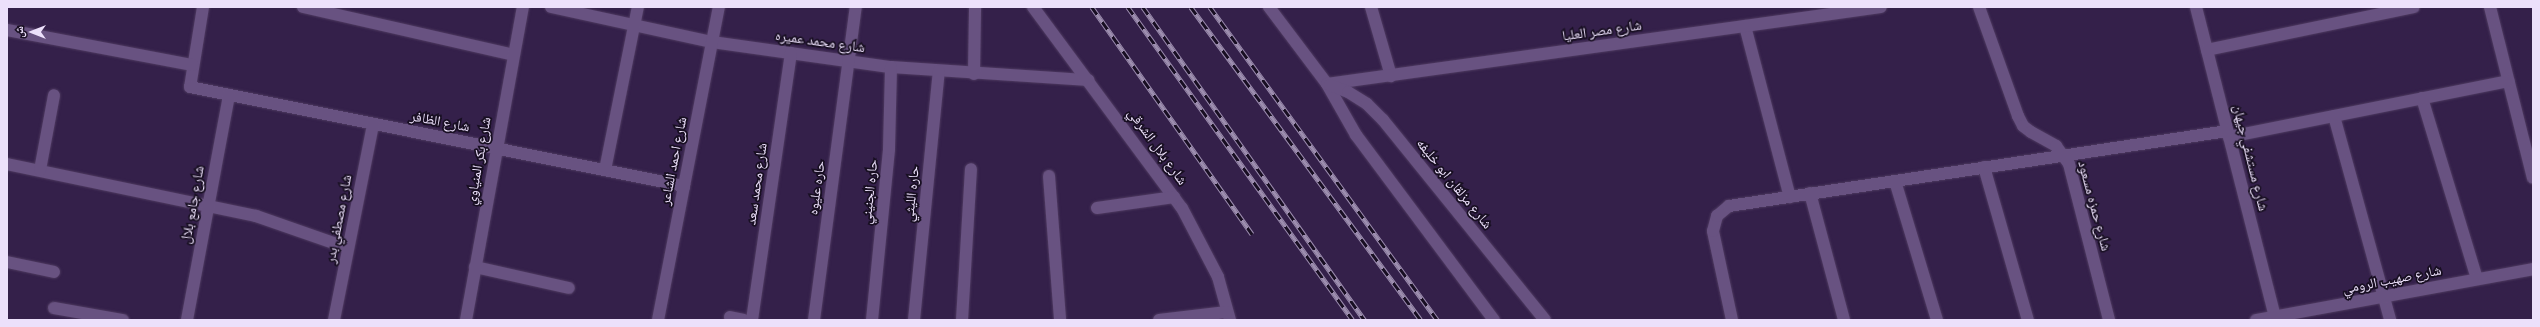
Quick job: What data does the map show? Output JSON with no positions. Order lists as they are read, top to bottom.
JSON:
{
  "streets": {
    "street": [
      "شارع مصر العليا",
      "شارع محمد عميره",
      "شارع الظافر",
      "شارع بلال الشرقي",
      "شارع مستشفي جيهان",
      "شارع بكر المنياوي",
      "شارع احمد الشاعر",
      "شارع محمد سعد",
      "شارع مزلقان ابو خليفه",
      "حاره عليوه",
      "حاره الجنيني",
      "حاره الليثي",
      "شارع جامع بلال",
      "شارع حمزه مسعود",
      "شارع مصطفي بدر",
      "شارع صهيب الرومي"
    ]
  },
  "crossings": [
    ["شارع مصر العليا", "شارع مزلقان ابو خليفه"],
    ["شارع محمد عميره", "شارع بلال الشرقي"],
    ["شارع محمد عميره", "شارع احمد الشاعر"],
    ["شارع محمد عميره", "شارع محمد سعد"],
    ["شارع محمد عميره", "حاره عليوه"],
    ["شارع محمد عميره", "حاره الجنيني"],
    ["شارع محمد عميره", "حاره الليثي"],
    ["شارع الظافر", "شارع بكر المنياوي"],
    ["شارع الظافر", "شارع احمد الشاعر"],
    ["شارع الظافر", "شارع جامع بلال"],
    ["شارع الظافر", "شارع مصطفي بدر"],
    ["شارع مستشفي جيهان", "شارع صهيب الرومي"]
  ],
  "north": "left"
}
